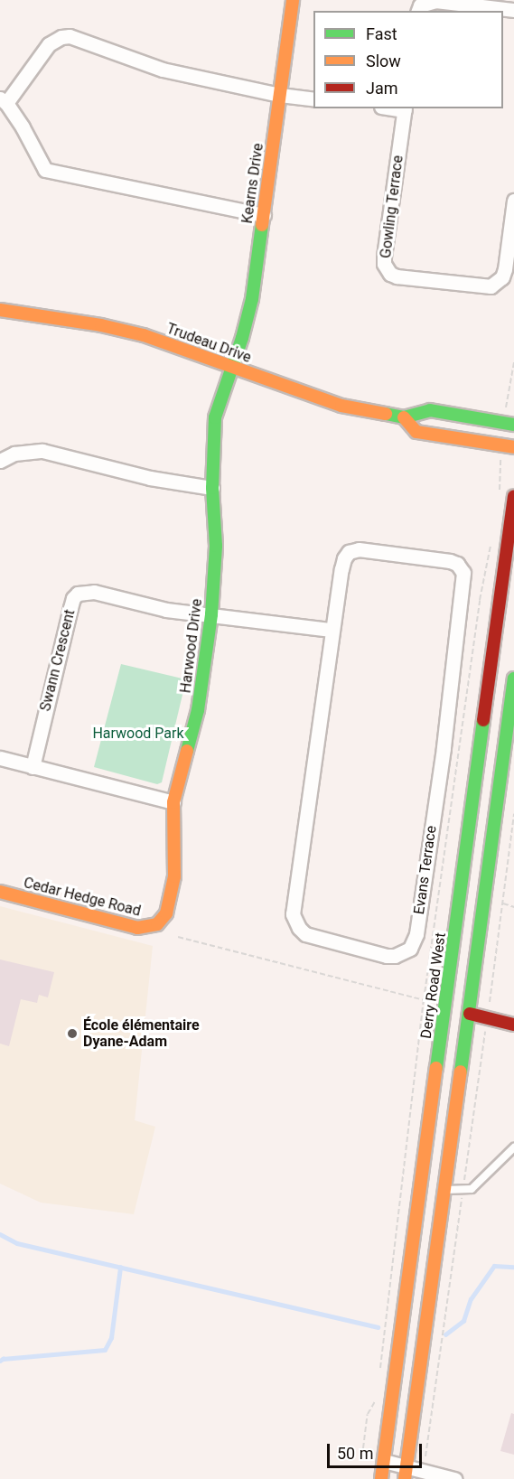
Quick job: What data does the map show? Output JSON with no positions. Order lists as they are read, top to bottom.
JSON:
{
  "streets": {
    "main road": [
      "Kearns Drive",
      "Trudeau Drive",
      "Harwood Drive",
      "Cedar Hedge Road",
      "Derry Road West"
    ],
    "street": ["Gowling Terrace", "Swann Crescent", "Evans Terrace"]
  },
  "crossings": [
    ["Kearns Drive", "Trudeau Drive"],
    ["Kearns Drive", "Harwood Drive"],
    ["Trudeau Drive", "Harwood Drive"],
    ["Harwood Drive", "Swann Crescent"],
    ["Harwood Drive", "Cedar Hedge Road"]
  ],
  "parks": ["Harwood Park"],
  "places": ["École élémentaire Dyane-Adam"],
  "legend": ["Fast", "Slow", "Jam"],
  "scale_bar": "50 m"
}
